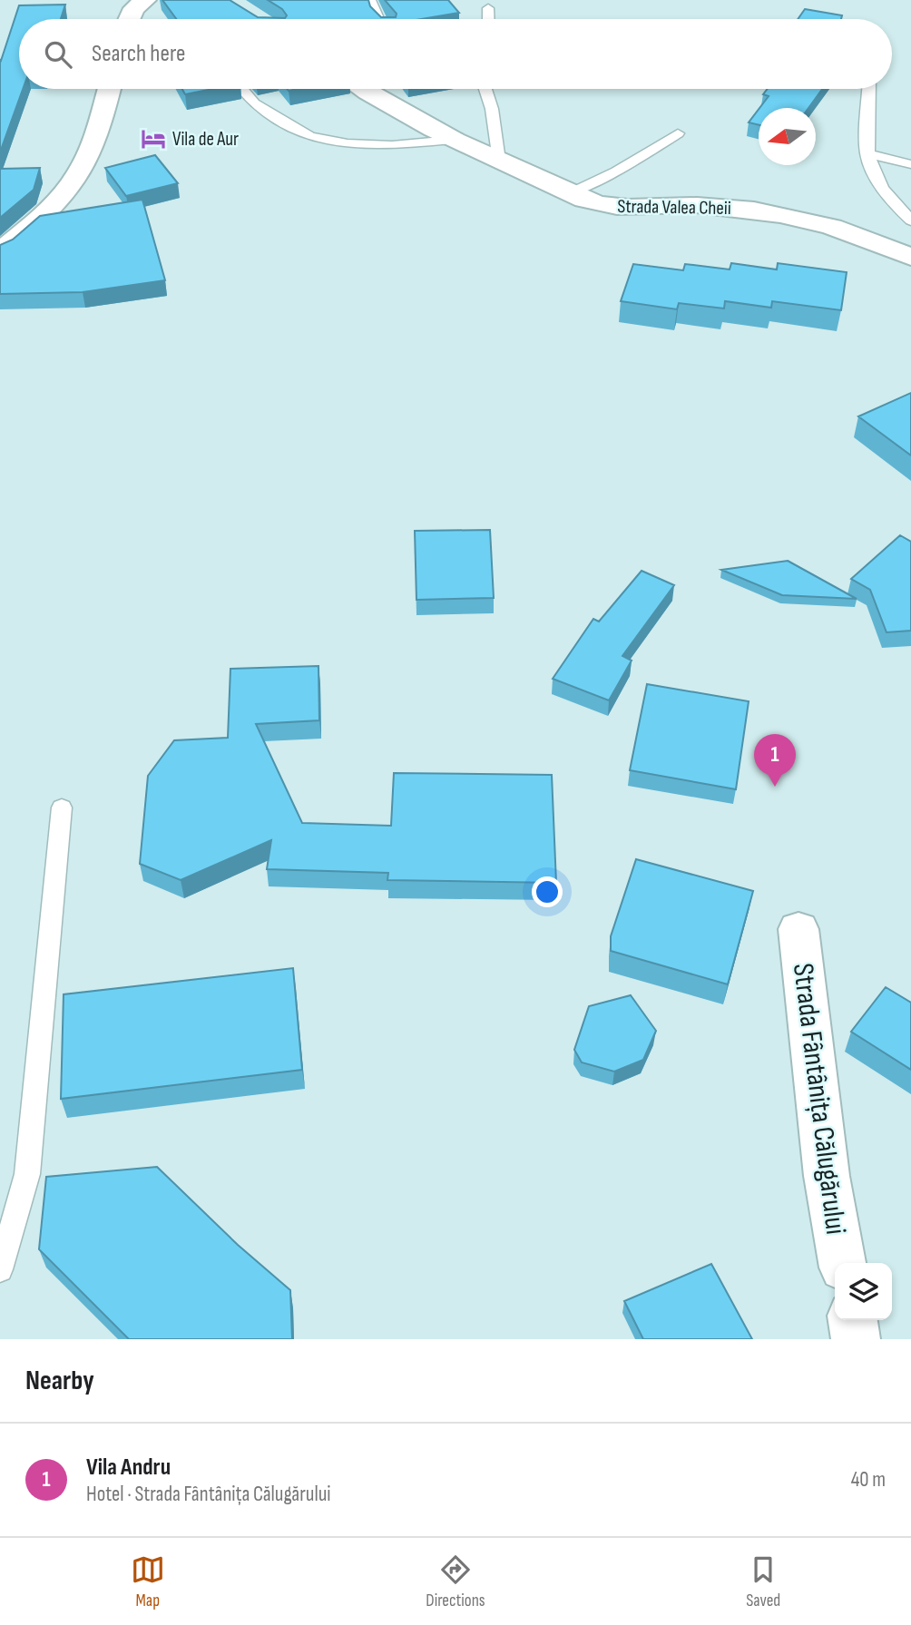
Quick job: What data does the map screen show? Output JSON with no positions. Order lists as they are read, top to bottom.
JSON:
{
  "streets": {
    "street": ["Strada Valea Cheii", "Strada Fântânița Călugărului"]
  },
  "places": {
    "hotel": ["Vila de Aur"]
  },
  "north": "left",
  "page": {
    "search": "Search here",
    "pins": "1",
    "heading": "Nearby",
    "list": [
      {
        "mark": "1",
        "name": "Vila Andru",
        "note": "Hotel · Strada Fântânița Călugărului",
        "value": "40 m"
      }
    ],
    "nav": ["Map", "Directions", "Saved"]
  }
}
